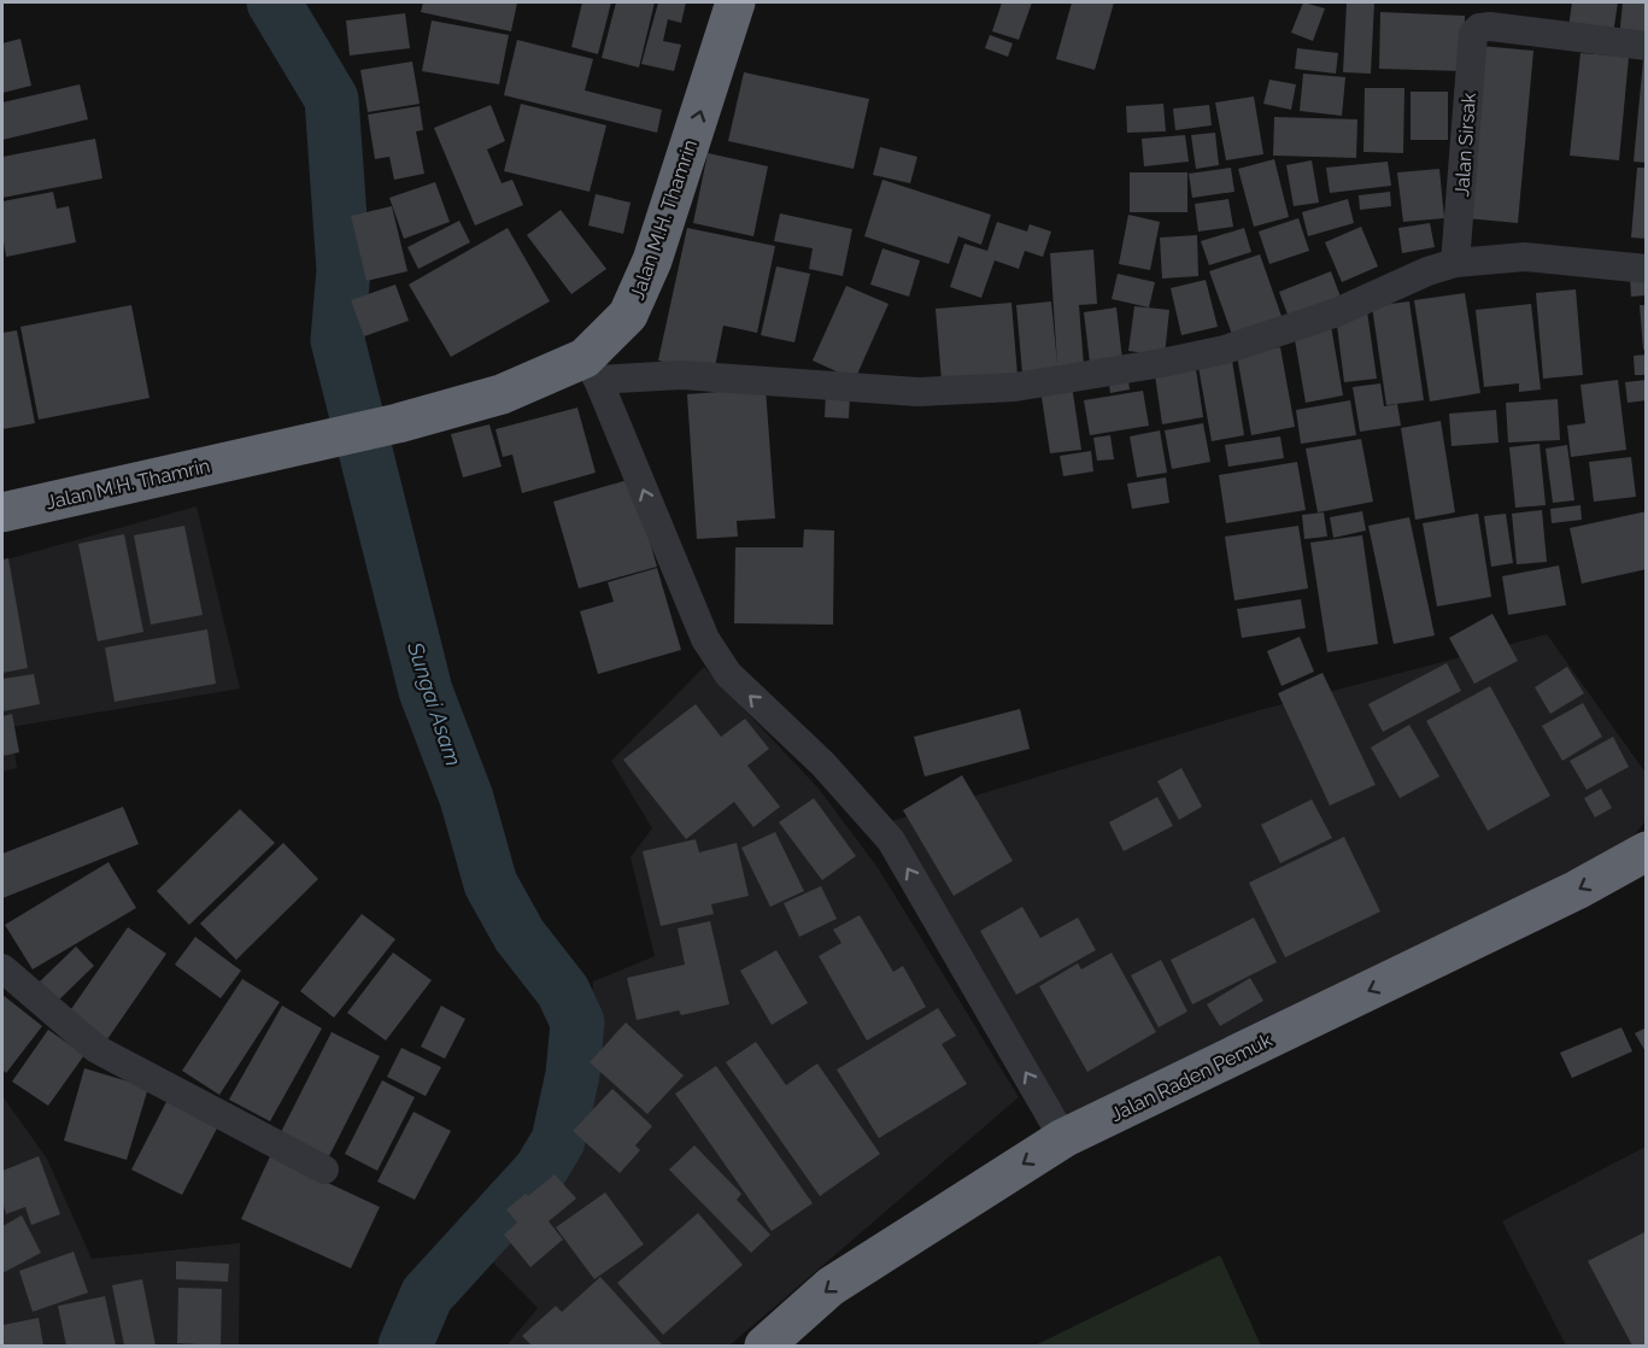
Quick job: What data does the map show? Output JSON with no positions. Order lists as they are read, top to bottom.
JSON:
{
  "streets": {
    "highway": ["Jalan M.H. Thamrin", "Jalan Raden Pemuk"],
    "street": ["Jalan Sirsak"]
  },
  "one_way": ["Jalan M.H. Thamrin", "Jalan Raden Pemuk"],
  "water": ["Sungai Asam"]
}
